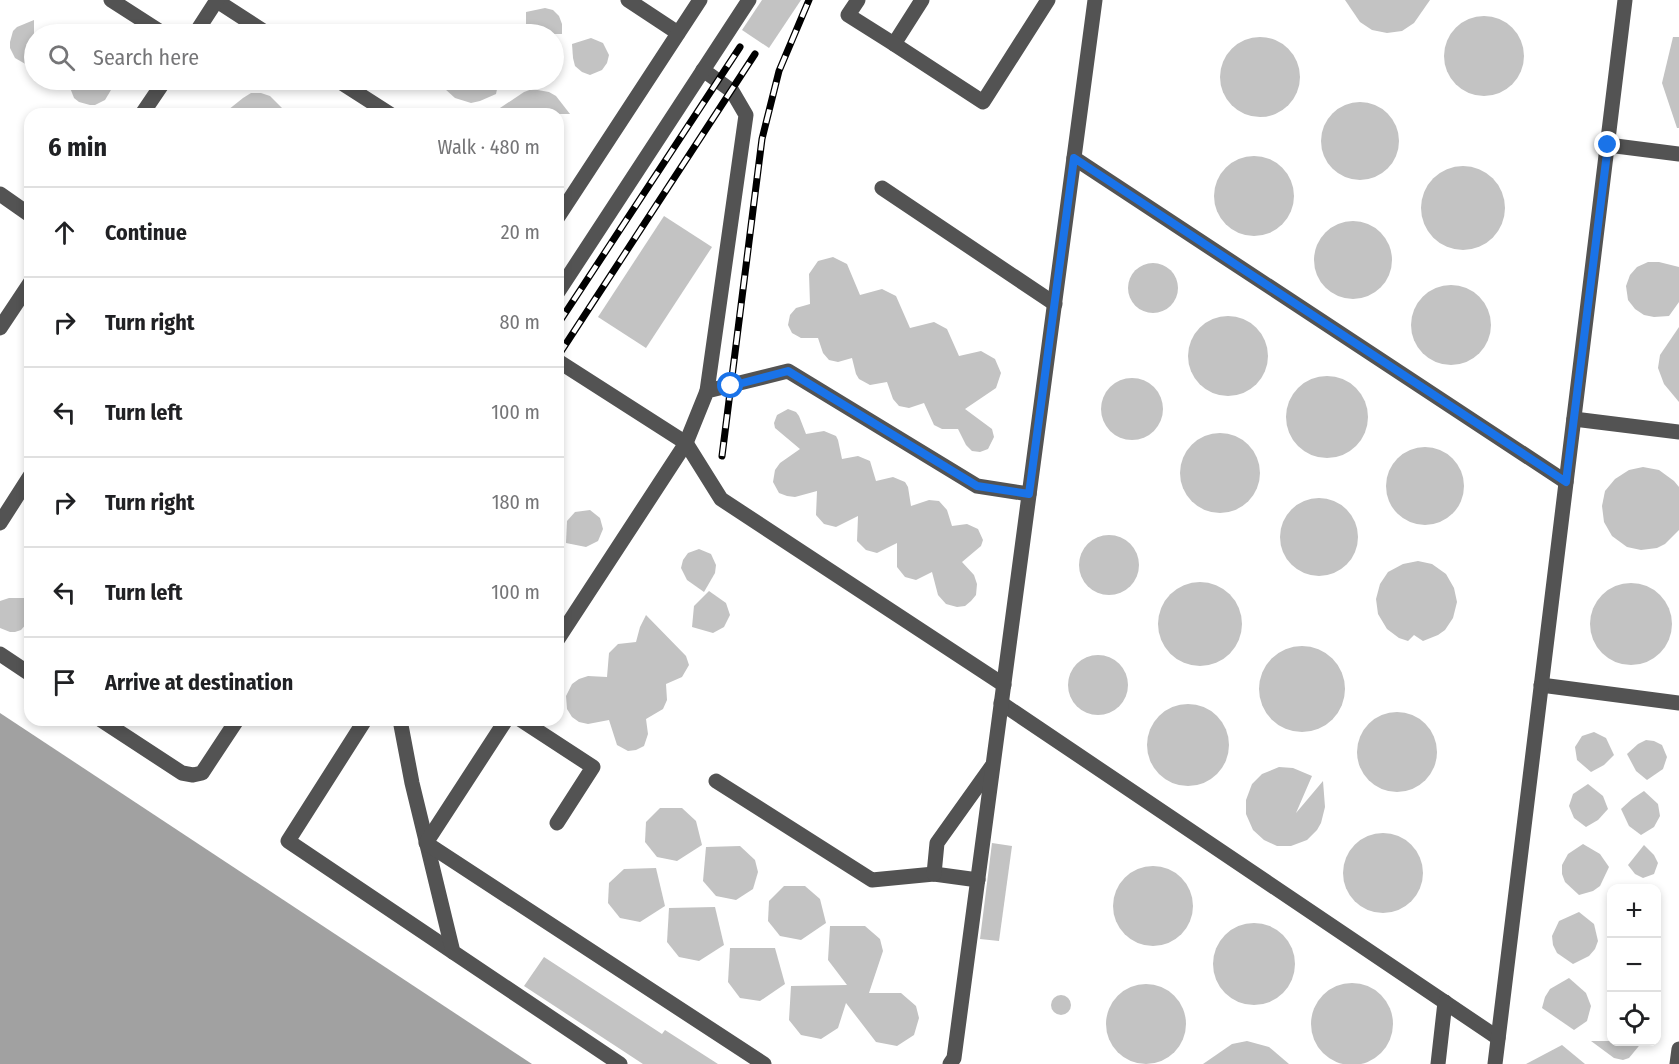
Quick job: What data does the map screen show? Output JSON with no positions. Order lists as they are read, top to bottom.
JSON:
{
  "page": {
    "search": "Search here",
    "heading": ["6 min", "Walk · 480 m"],
    "list": [
      ["Continue", "20 m"],
      ["Turn right", "80 m"],
      ["Turn left", "100 m"],
      ["Turn right", "180 m"],
      ["Turn left", "100 m"],
      "Arrive at destination"
    ],
    "map_buttons": ["+", "−"]
  }
}
